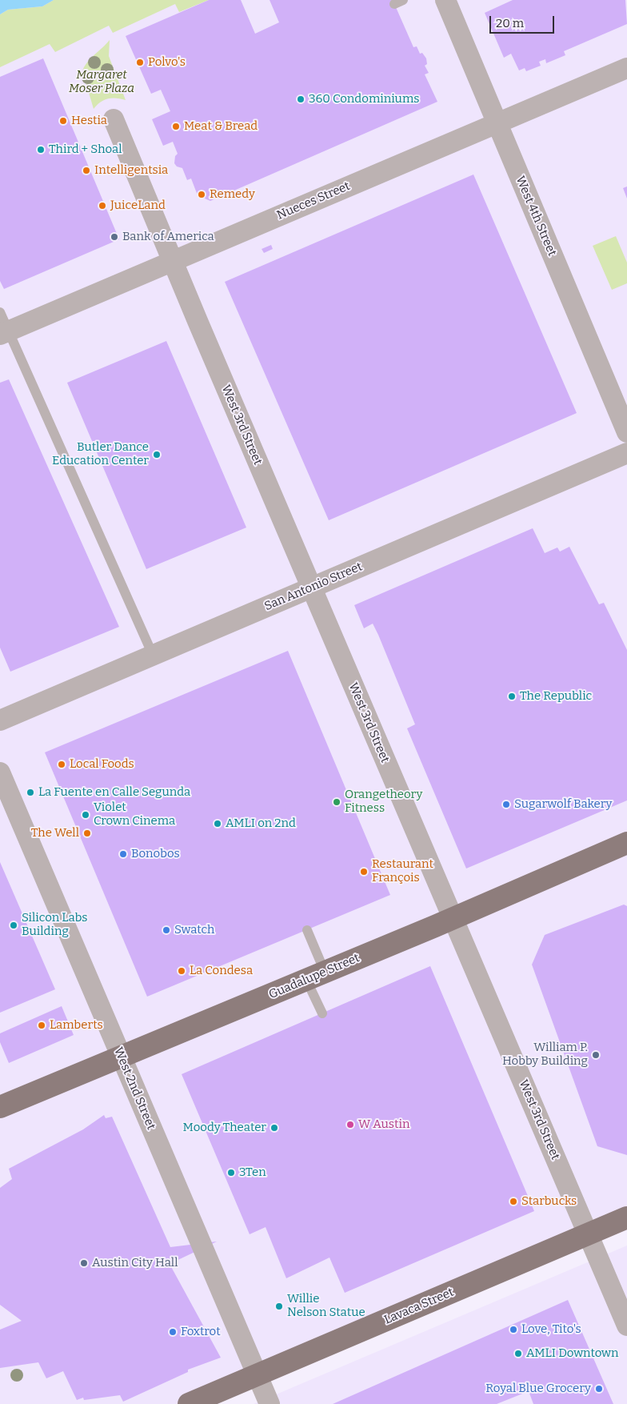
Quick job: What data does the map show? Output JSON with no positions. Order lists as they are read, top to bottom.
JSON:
{
  "streets": {
    "main road": ["Guadalupe Street", "Lavaca Street"],
    "street": [
      "Nueces Street",
      "West 4th Street",
      "West 3rd Street",
      "San Antonio Street",
      "West 2nd Street"
    ]
  },
  "crossings": [
    ["Nueces Street", "West 4th Street"],
    ["Nueces Street", "West 3rd Street"],
    ["West 3rd Street", "San Antonio Street"],
    ["West 3rd Street", "Guadalupe Street"],
    ["West 3rd Street", "Lavaca Street"],
    ["Guadalupe Street", "West 2nd Street"],
    ["West 2nd Street", "Lavaca Street"]
  ],
  "parks": ["Margaret Moser Plaza"],
  "places": [
    "Polvo's",
    "360 Condominiums",
    "Hestia",
    "Meat & Bread",
    "Third + Shoal",
    "Intelligentsia",
    "Remedy",
    "JuiceLand",
    "Bank of America",
    "Butler Dance Education Center",
    "The Republic",
    "Local Foods",
    "La Fuente en Calle Segunda",
    "Orangetheory Fitness",
    "Sugarwolf Bakery",
    "Violet Crown Cinema",
    "AMLI on 2nd",
    "The Well",
    "Bonobos",
    "Restaurant François",
    "Silicon Labs Building",
    "Swatch",
    "La Condesa",
    "Lamberts",
    "William P. Hobby Building",
    "W Austin",
    "Moody Theater",
    "3Ten",
    "Starbucks",
    "Austin City Hall",
    "Willie Nelson Statue",
    "Love, Tito's",
    "Foxtrot",
    "AMLI Downtown",
    "Royal Blue Grocery"
  ],
  "scale_bar": "20 m"
}
